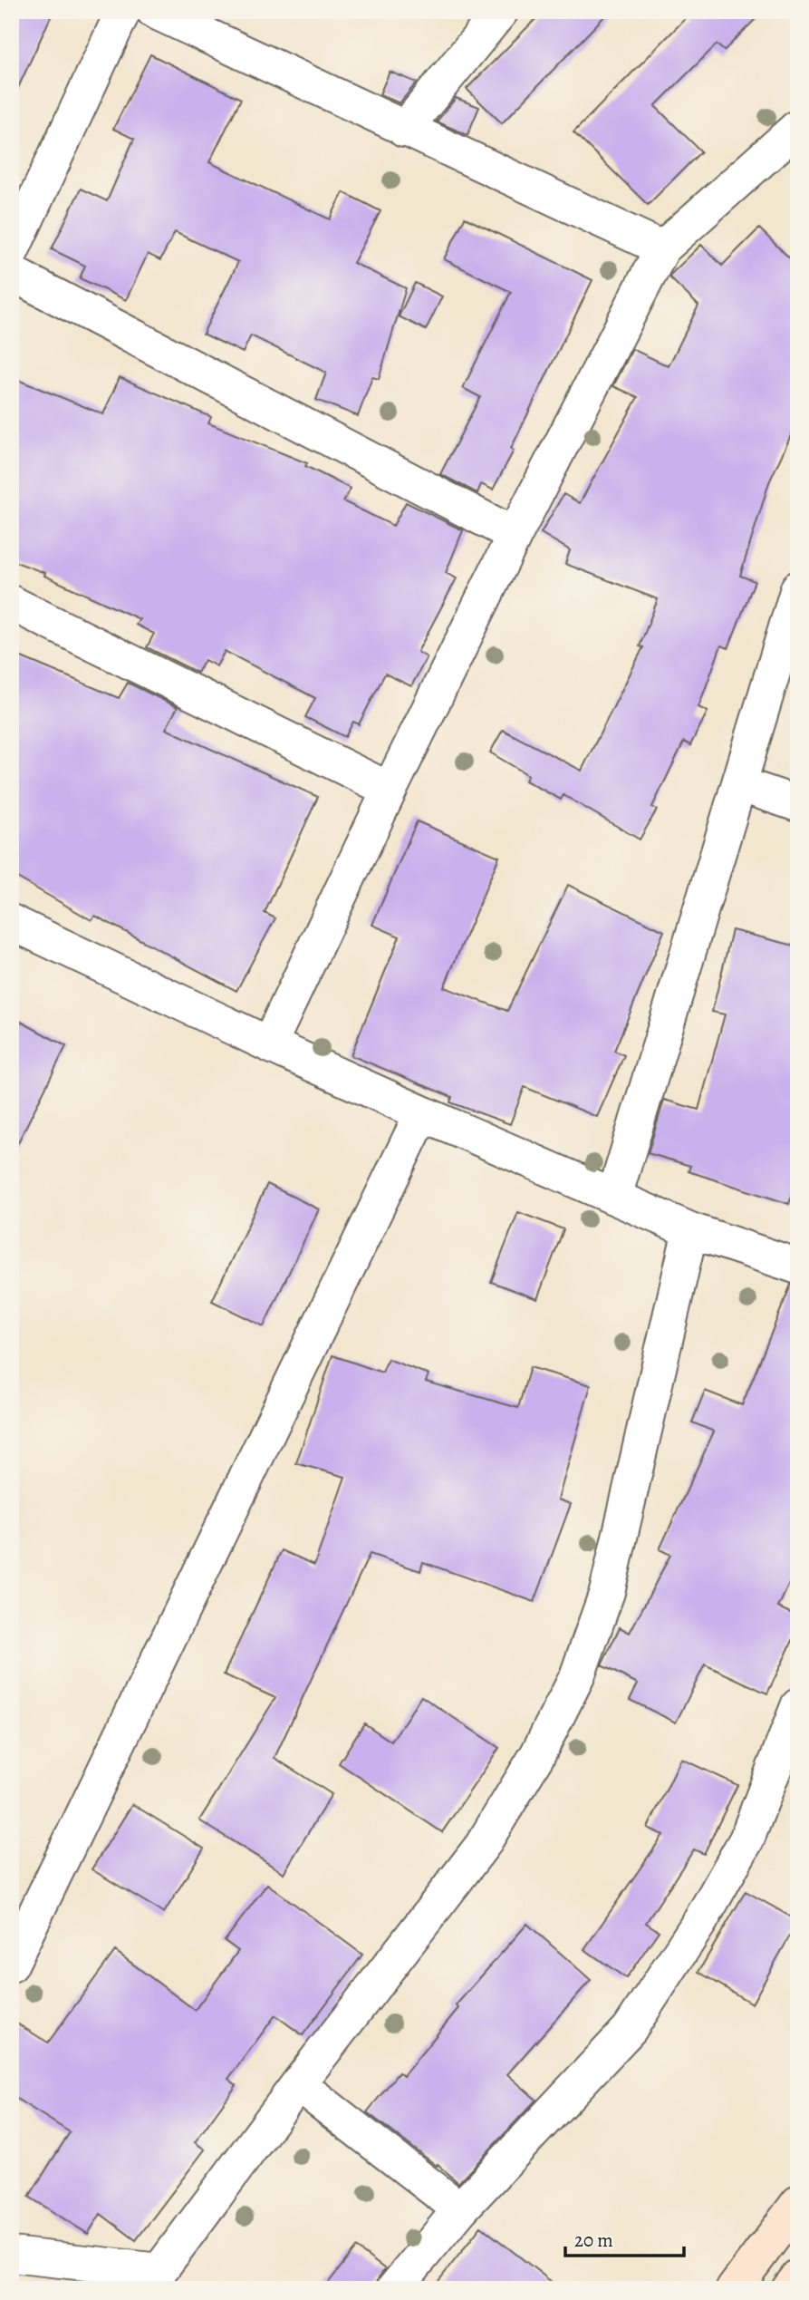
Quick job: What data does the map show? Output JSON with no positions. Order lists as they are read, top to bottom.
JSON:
{
  "scale_bar": "20 m"
}
